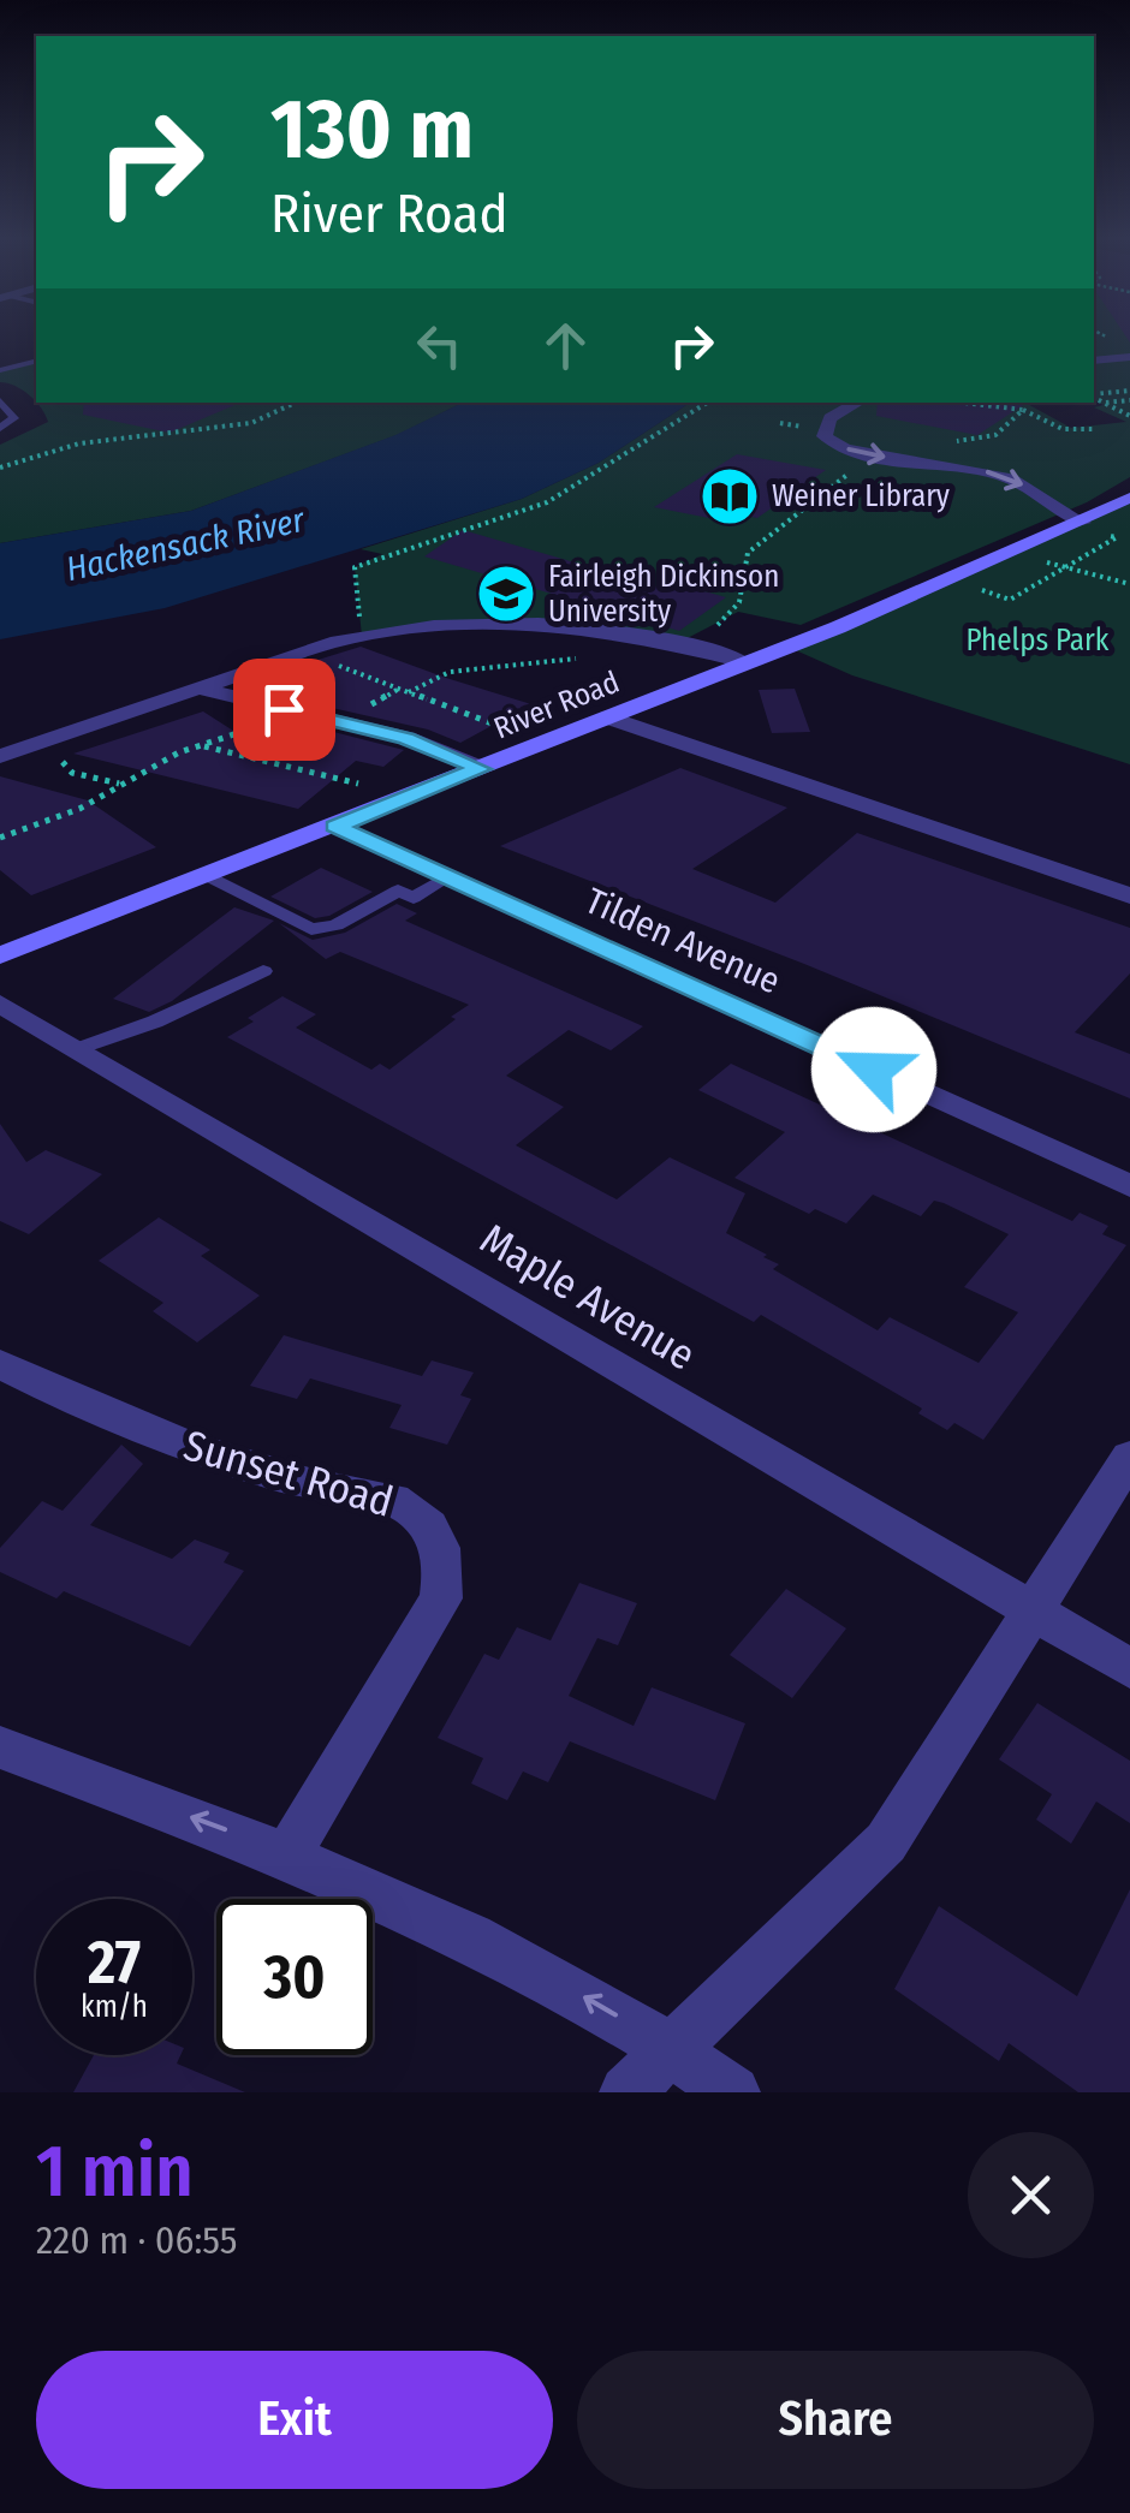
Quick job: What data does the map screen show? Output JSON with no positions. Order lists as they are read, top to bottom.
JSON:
{
  "streets": {
    "main road": ["River Road"],
    "street": ["Tilden Avenue", "Maple Avenue", "Sunset Road"]
  },
  "crossings": [
    ["River Road", "Tilden Avenue"]
  ],
  "water": ["Hackensack River"],
  "parks": ["Phelps Park"],
  "places": {
    "library": ["Weiner Library"],
    "school or university": ["Fairleigh Dickinson University"]
  },
  "page": {
    "turn": ["130 m", "River Road"],
    "speed": "27 km/h",
    "limit": "30",
    "heading": ["1 min", "220 m · 06:55"],
    "buttons": ["Exit", "Share"]
  }
}
